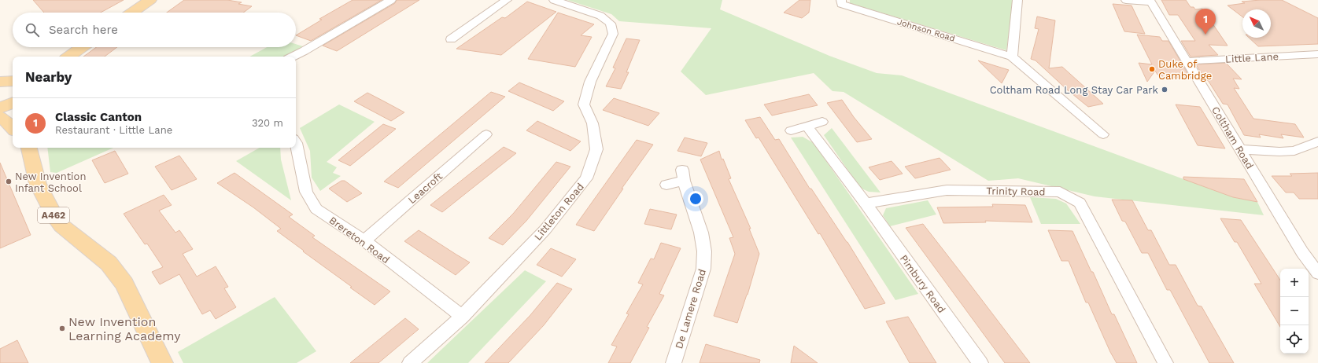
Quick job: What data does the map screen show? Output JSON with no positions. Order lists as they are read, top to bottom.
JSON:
{
  "streets": {
    "main road": ["A462"],
    "street": [
      "Johnson Road",
      "Little Lane",
      "Coltham Road",
      "Leacroft",
      "Trinity Road",
      "Littleton Road",
      "Brereton Road",
      "Pimbury Road",
      "De Lamere Road"
    ]
  },
  "crossings": [
    ["Little Lane", "Coltham Road"],
    ["Leacroft", "Brereton Road"],
    ["Trinity Road", "Pimbury Road"],
    ["Littleton Road", "Brereton Road"]
  ],
  "places": [
    "Duke of Cambridge",
    "Coltham Road Long Stay Car Park",
    "New Invention Infant School",
    "New Invention Learning Academy"
  ],
  "north": "top left",
  "page": {
    "pins": "1",
    "search": "Search here",
    "heading": "Nearby",
    "list": [
      {
        "mark": "1",
        "name": "Classic Canton",
        "note": "Restaurant · Little Lane",
        "value": "320 m"
      }
    ],
    "map_buttons": ["+", "−"]
  }
}
